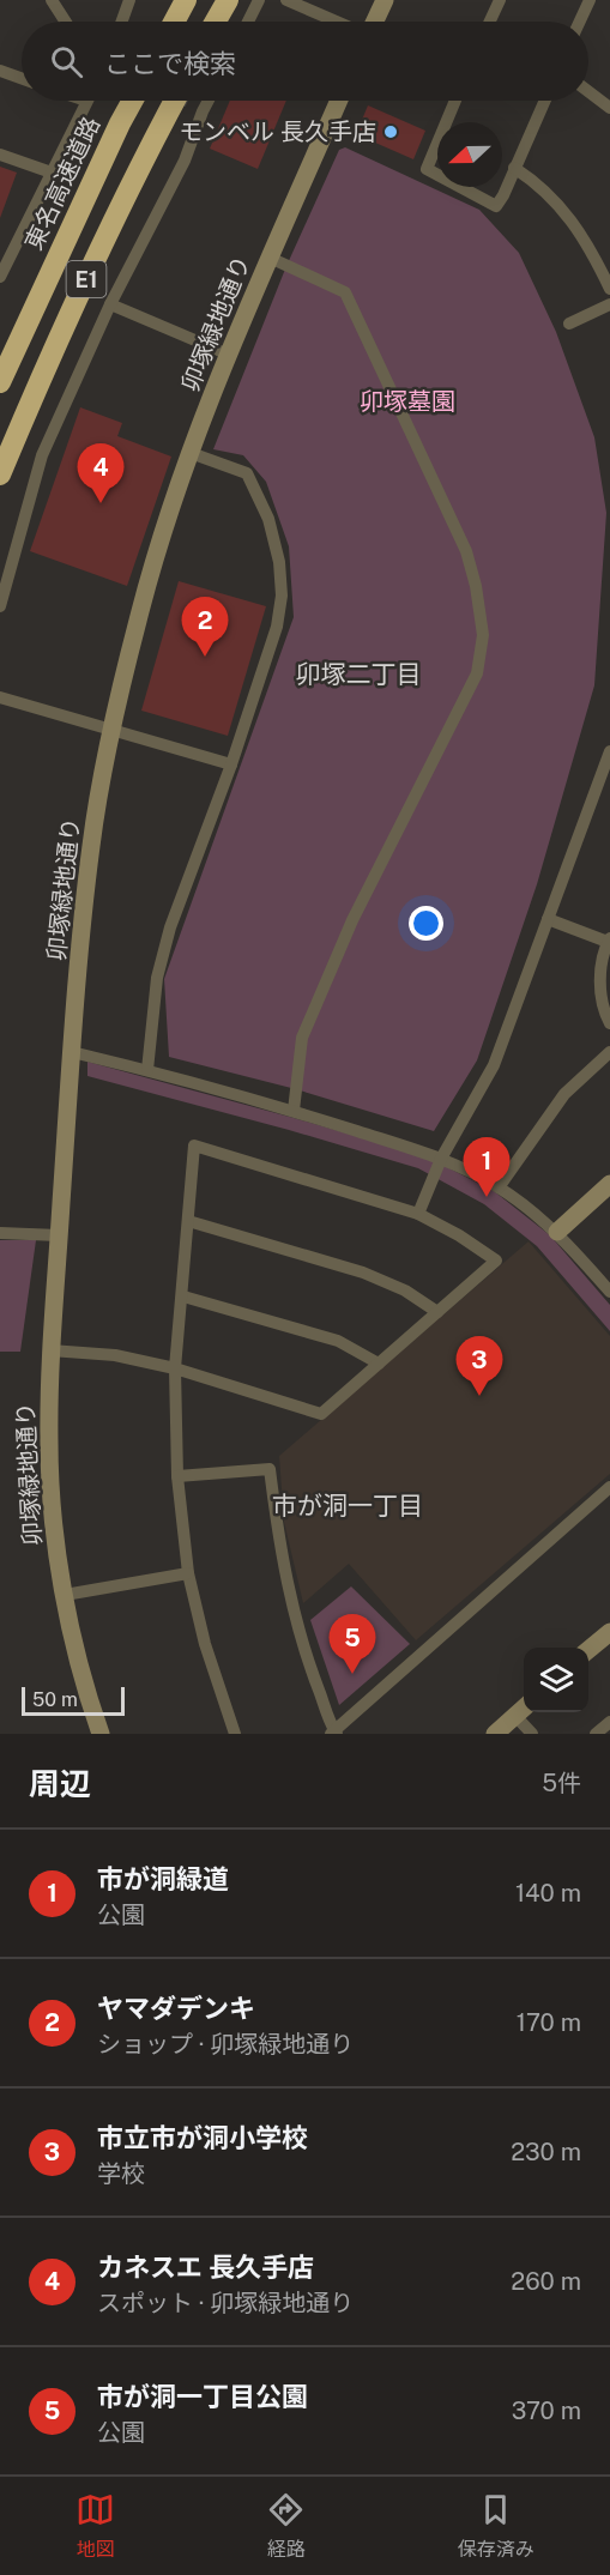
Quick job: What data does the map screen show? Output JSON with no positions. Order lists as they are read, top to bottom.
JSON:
{
  "streets": {
    "highway": ["東名高速道路", "E1"],
    "street": ["卯塚緑地通り"]
  },
  "districts": ["卯塚二丁目", "市が洞一丁目"],
  "parks": ["卯塚墓園"],
  "places": ["モンベル 長久手店"],
  "scale_bar": "50 m",
  "north": "left",
  "page": {
    "search": "ここで検索",
    "pins": [
      "4",
      "2",
      "1",
      "3",
      "5"
    ],
    "scale": "50 m",
    "heading": ["周辺", "5件"],
    "list": [
      {
        "mark": "1",
        "name": "市が洞緑道",
        "note": "公園",
        "value": "140 m"
      },
      {
        "mark": "2",
        "name": "ヤマダデンキ",
        "note": "ショップ · 卯塚緑地通り",
        "value": "170 m"
      },
      {
        "mark": "3",
        "name": "市立市が洞小学校",
        "note": "学校",
        "value": "230 m"
      },
      {
        "mark": "4",
        "name": "カネスエ 長久手店",
        "note": "スポット · 卯塚緑地通り",
        "value": "260 m"
      },
      {
        "mark": "5",
        "name": "市が洞一丁目公園",
        "note": "公園",
        "value": "370 m"
      }
    ],
    "nav": ["地図", "経路", "保存済み"]
  }
}
